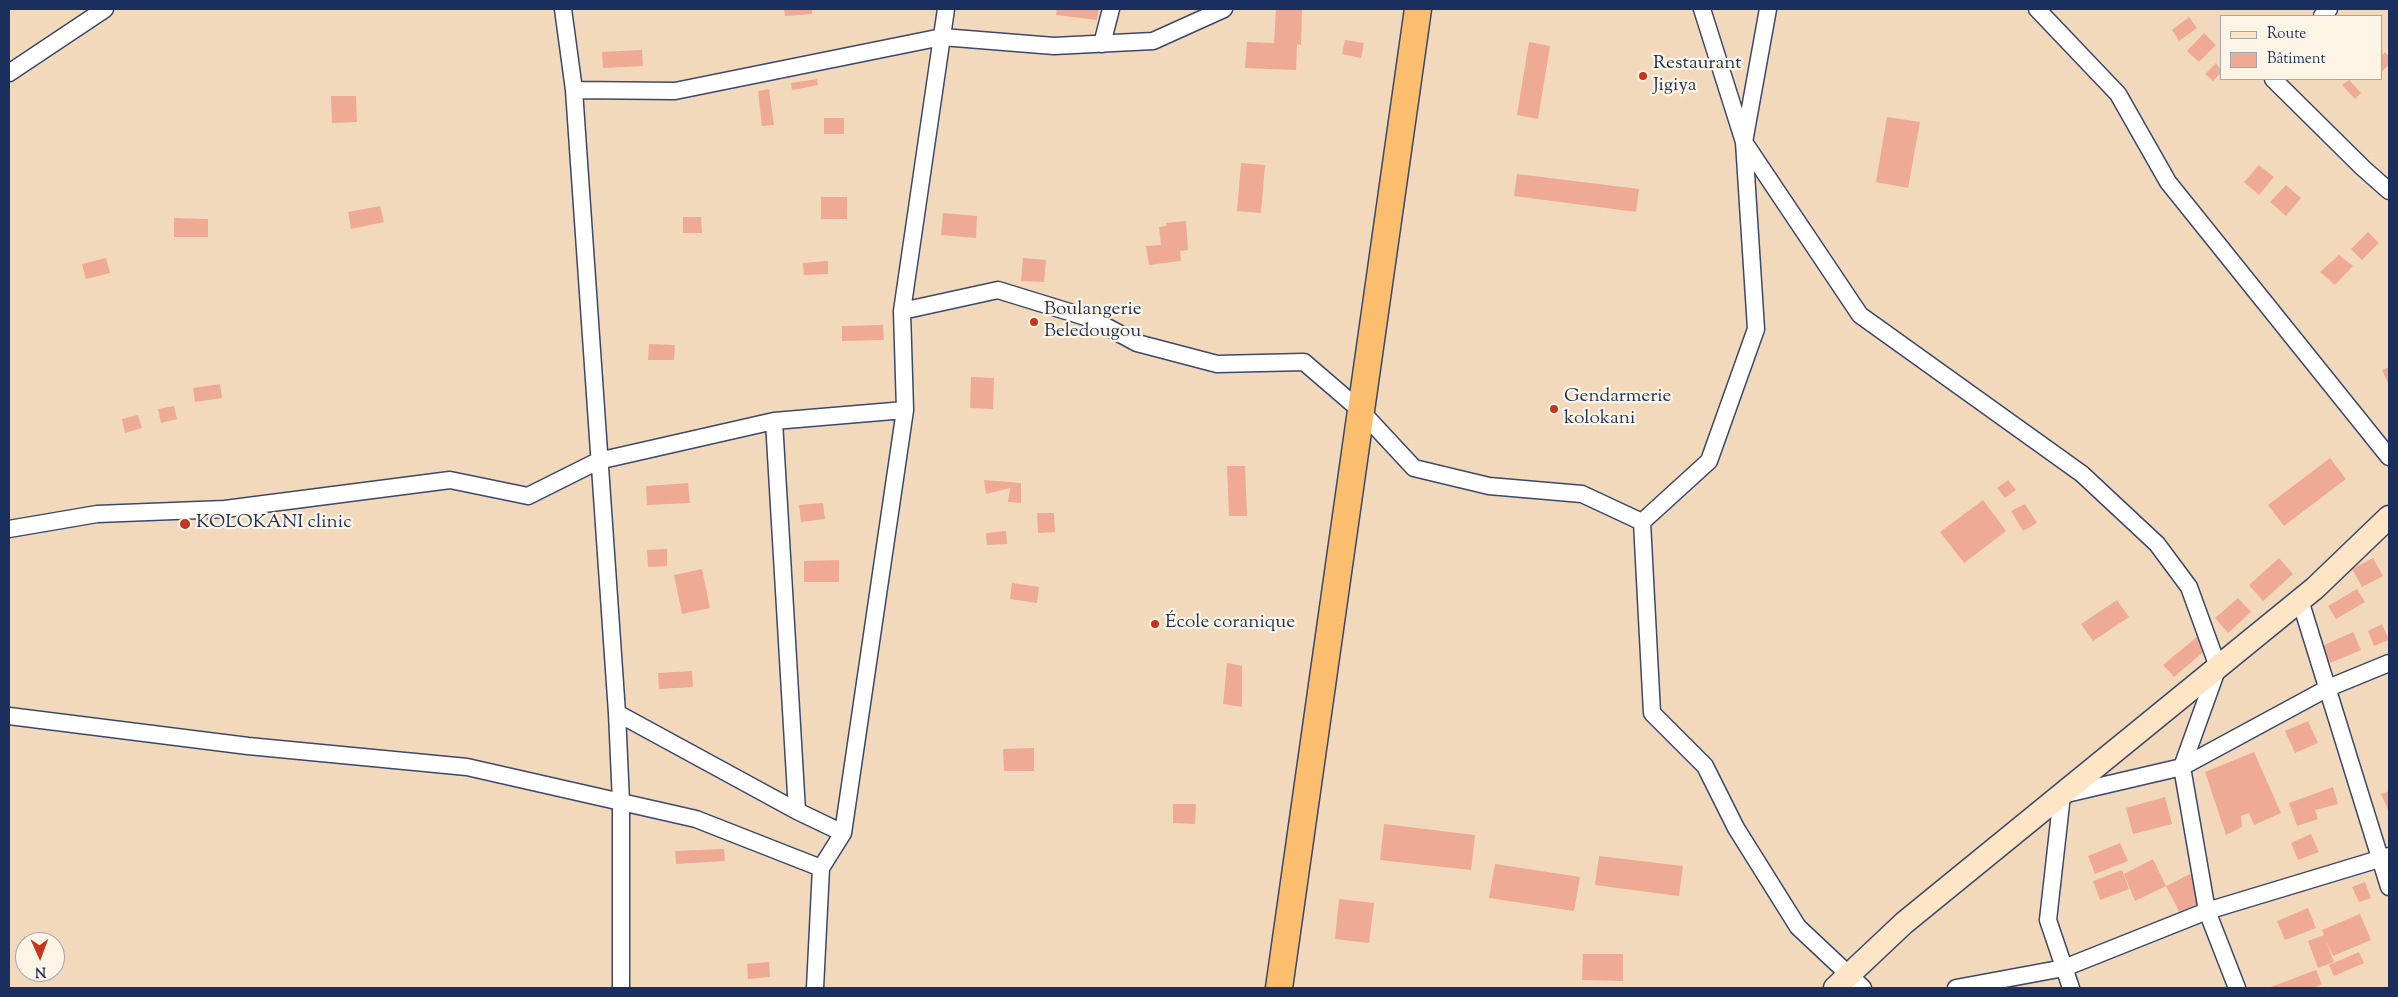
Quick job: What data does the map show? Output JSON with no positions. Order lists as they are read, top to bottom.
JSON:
{
  "places": [
    "Restaurant Jigiya",
    "Boulangerie Beledougou",
    "Gendarmerie kolokani",
    "KOLOKANI clinic",
    "École coranique"
  ],
  "legend": ["Route", "Bâtiment"],
  "north": "bottom"
}
